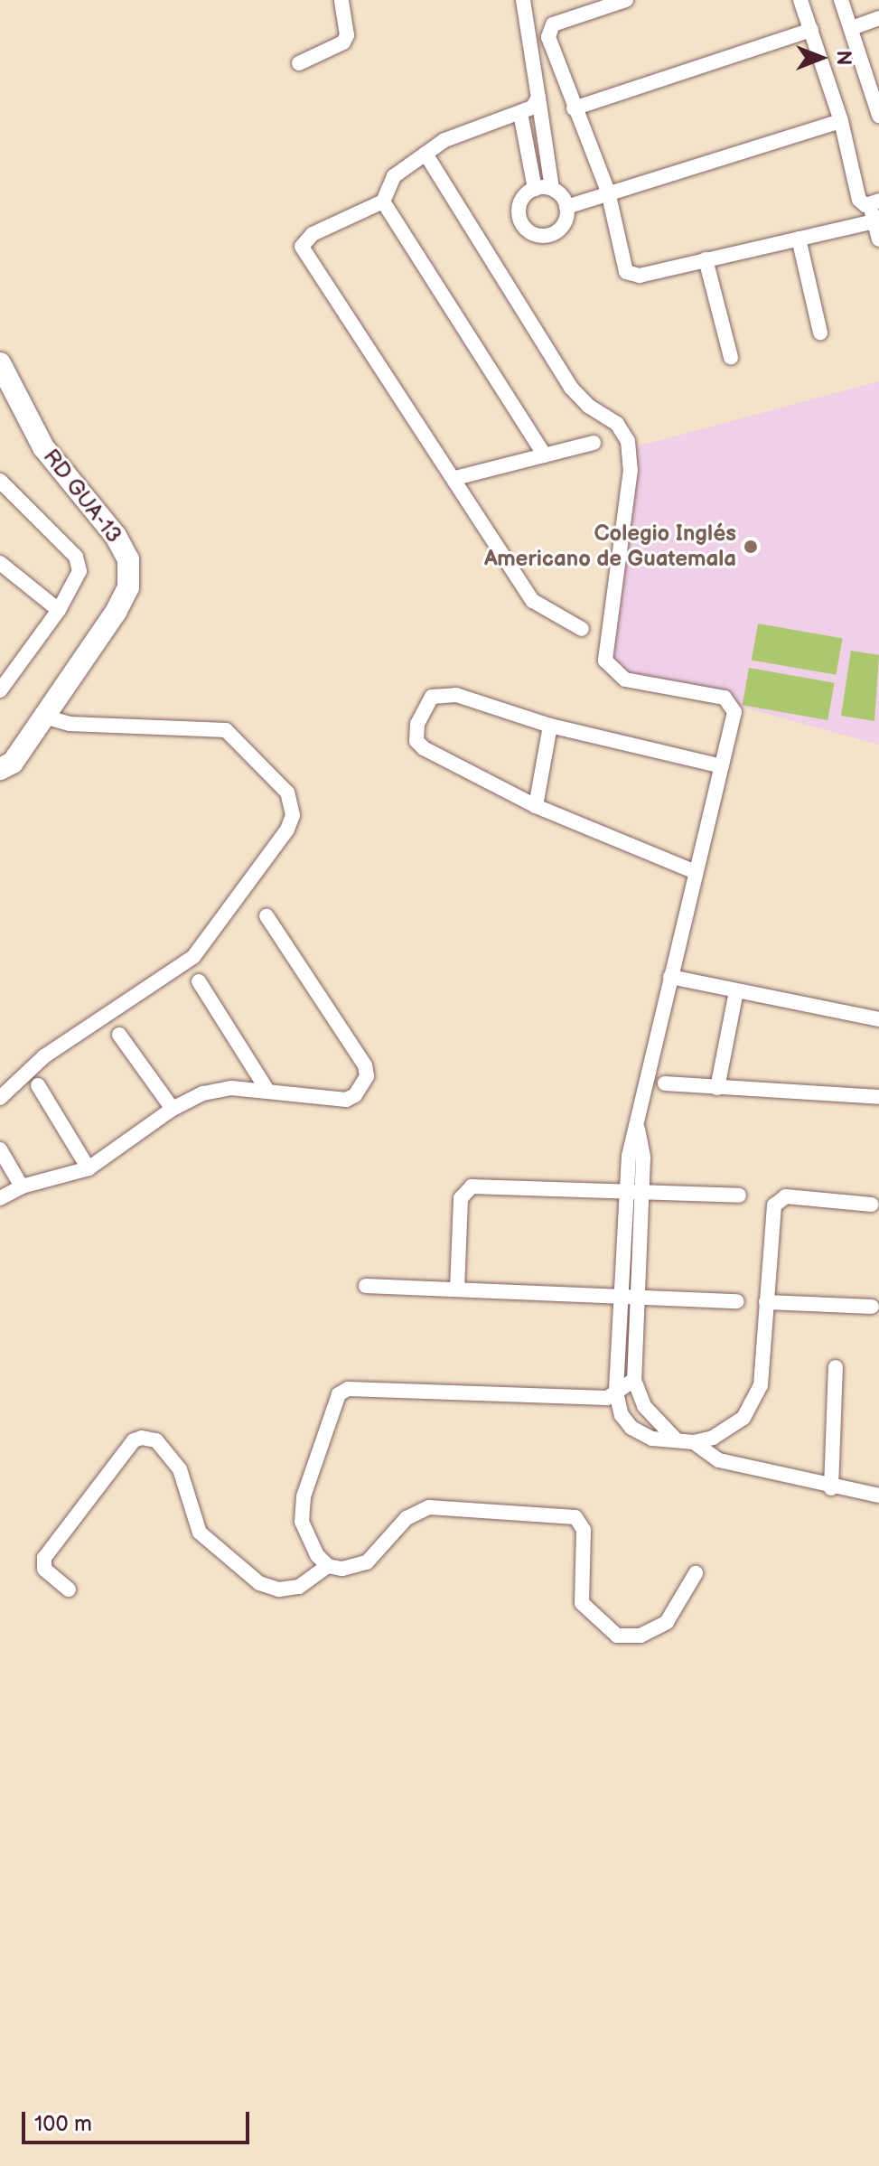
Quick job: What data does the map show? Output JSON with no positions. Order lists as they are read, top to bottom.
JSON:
{
  "streets": {
    "main road": ["RD GUA-13"]
  },
  "places": ["Colegio Inglés Americano de Guatemala"],
  "scale_bar": "100 m",
  "north": "right"
}
